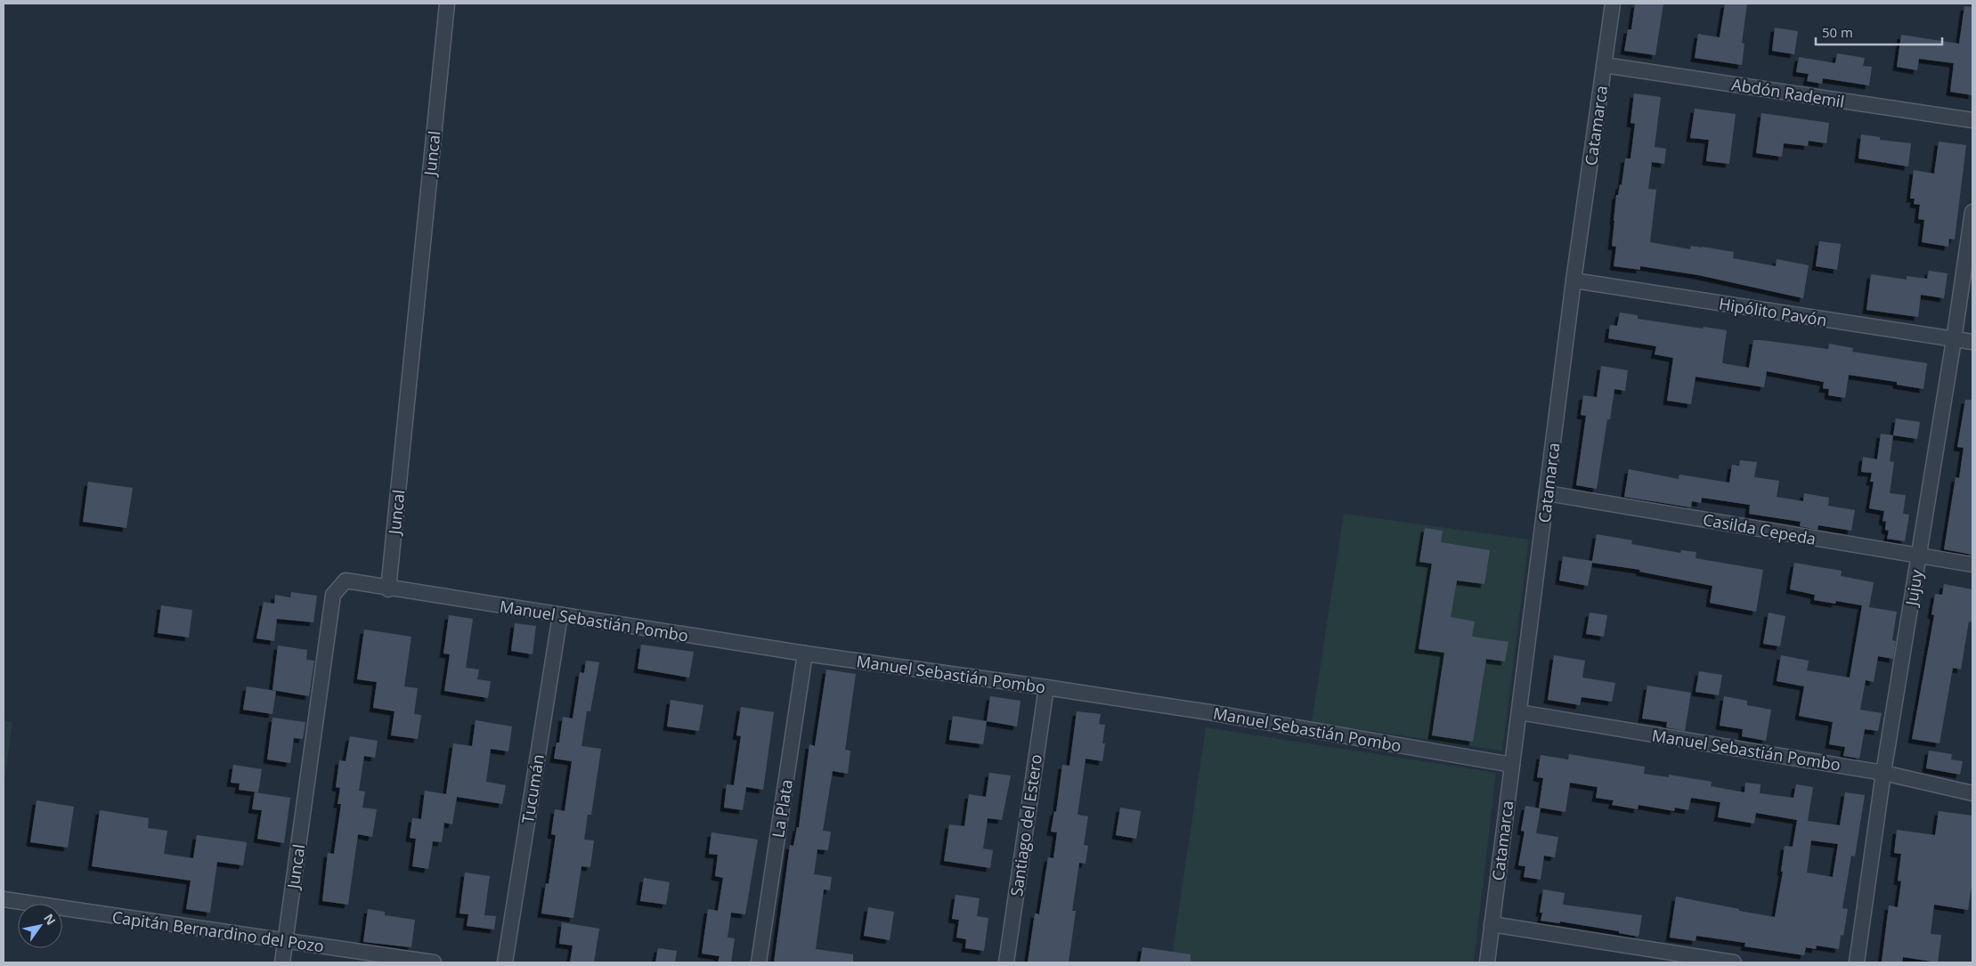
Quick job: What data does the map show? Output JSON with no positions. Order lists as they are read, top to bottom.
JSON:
{
  "streets": {
    "street": [
      "Abdón Rademil",
      "Catamarca",
      "Juncal",
      "Hipólito Pavón",
      "Casilda Cepeda",
      "Jujuy",
      "Manuel Sebastián Pombo",
      "Tucumán",
      "La Plata",
      "Santiago del Estero",
      "Capitán Bernardino del Pozo"
    ]
  },
  "crossings": [
    ["Abdón Rademil", "Catamarca"],
    ["Catamarca", "Hipólito Pavón"],
    ["Catamarca", "Casilda Cepeda"],
    ["Catamarca", "Manuel Sebastián Pombo"],
    ["Juncal", "Manuel Sebastián Pombo"],
    ["Juncal", "Capitán Bernardino del Pozo"],
    ["Hipólito Pavón", "Jujuy"],
    ["Casilda Cepeda", "Jujuy"],
    ["Jujuy", "Manuel Sebastián Pombo"],
    ["Manuel Sebastián Pombo", "Tucumán"],
    ["Manuel Sebastián Pombo", "La Plata"],
    ["Manuel Sebastián Pombo", "Santiago del Estero"]
  ],
  "scale_bar": "50 m",
  "north": "top right"
}
